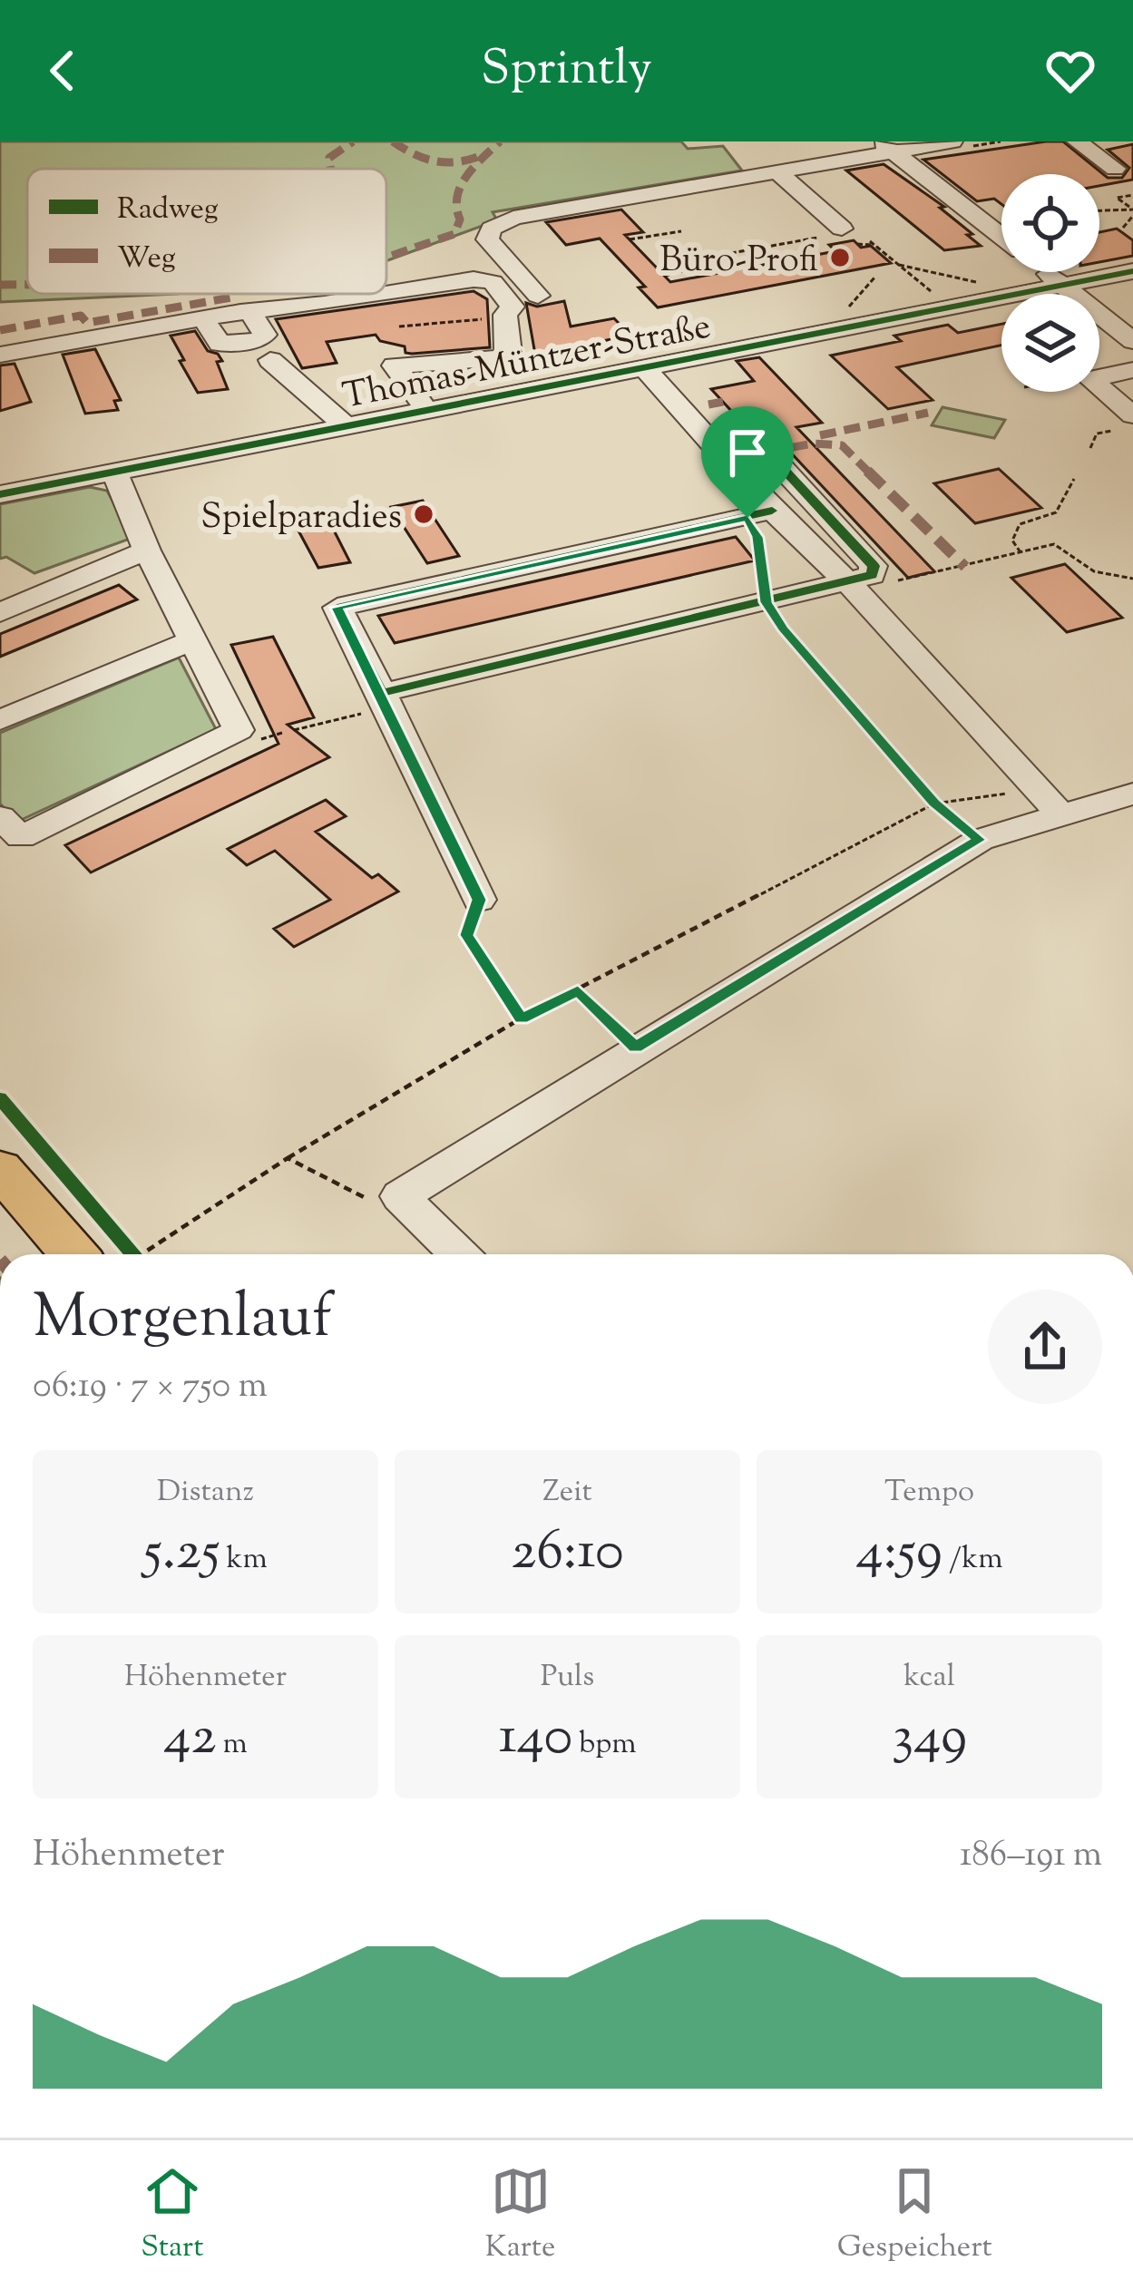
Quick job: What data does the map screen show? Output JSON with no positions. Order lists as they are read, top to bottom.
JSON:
{
  "streets": {
    "street": ["Thomas-Müntzer-Straße"]
  },
  "places": ["Büro-Profi", "Spielparadies"],
  "legend": ["Radweg", "Weg"],
  "page": {
    "header": "Sprintly",
    "heading": ["Morgenlauf", "06:19 · 7 × 750 m"],
    "stats": [
      ["Distanz", "5.25 km"],
      ["Zeit", "26:10"],
      ["Tempo", "4:59 /km"],
      ["Höhenmeter", "42 m"],
      ["Puls", "140 bpm"],
      ["kcal", "349"]
    ],
    "chart": ["Höhenmeter", "186–191 m"],
    "tabs": ["Start", "Karte", "Gespeichert"]
  }
}
